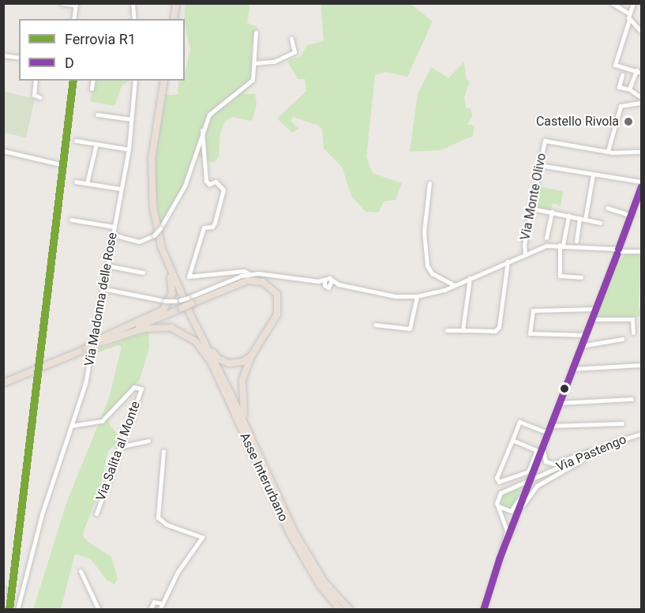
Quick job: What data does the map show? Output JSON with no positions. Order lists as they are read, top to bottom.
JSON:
{
  "streets": {
    "highway": ["Asse Interurbano"],
    "street": [
      "Via Monte Olivo",
      "Via Madonna delle Rose",
      "Via Salita al Monte",
      "Via Pastengo"
    ]
  },
  "crossings": [
    ["Via Madonna delle Rose", "Via Salita al Monte"]
  ],
  "places": ["Castello Rivola"],
  "lines": ["rail line R1", "transit line D"],
  "legend": ["Ferrovia R1", "D"]
}
